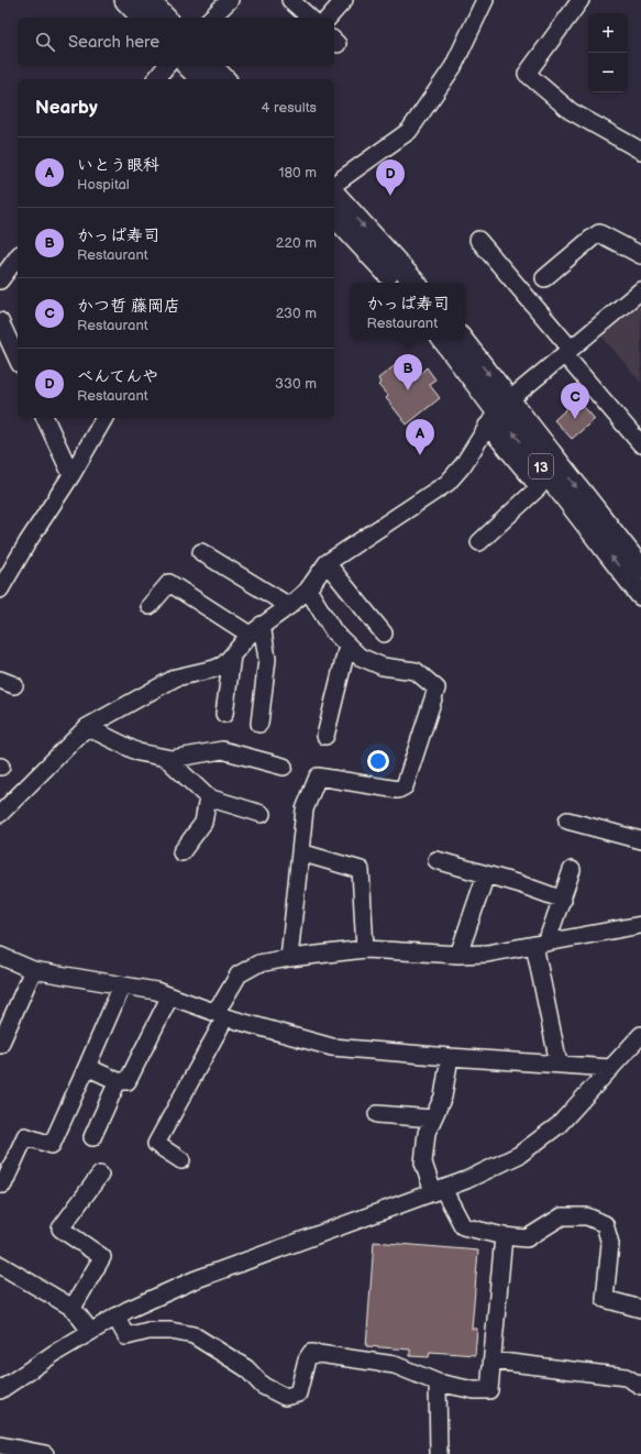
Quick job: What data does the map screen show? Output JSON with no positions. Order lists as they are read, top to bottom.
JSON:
{
  "streets": {
    "main road": ["13"]
  },
  "page": {
    "map_buttons": ["+", "−"],
    "search": "Search here",
    "heading": ["Nearby", "4 results"],
    "list": [
      {
        "mark": "A",
        "name": "いとう眼科",
        "note": "Hospital",
        "value": "180 m"
      },
      {
        "mark": "B",
        "name": "かっぱ寿司",
        "note": "Restaurant",
        "value": "220 m"
      },
      {
        "mark": "C",
        "name": "かつ哲 藤岡店",
        "note": "Restaurant",
        "value": "230 m"
      },
      {
        "mark": "D",
        "name": "べんてんや",
        "note": "Restaurant",
        "value": "330 m"
      }
    ],
    "pins": [
      "D",
      "B",
      "C",
      "A"
    ],
    "popup": ["かっぱ寿司", "Restaurant"]
  }
}
